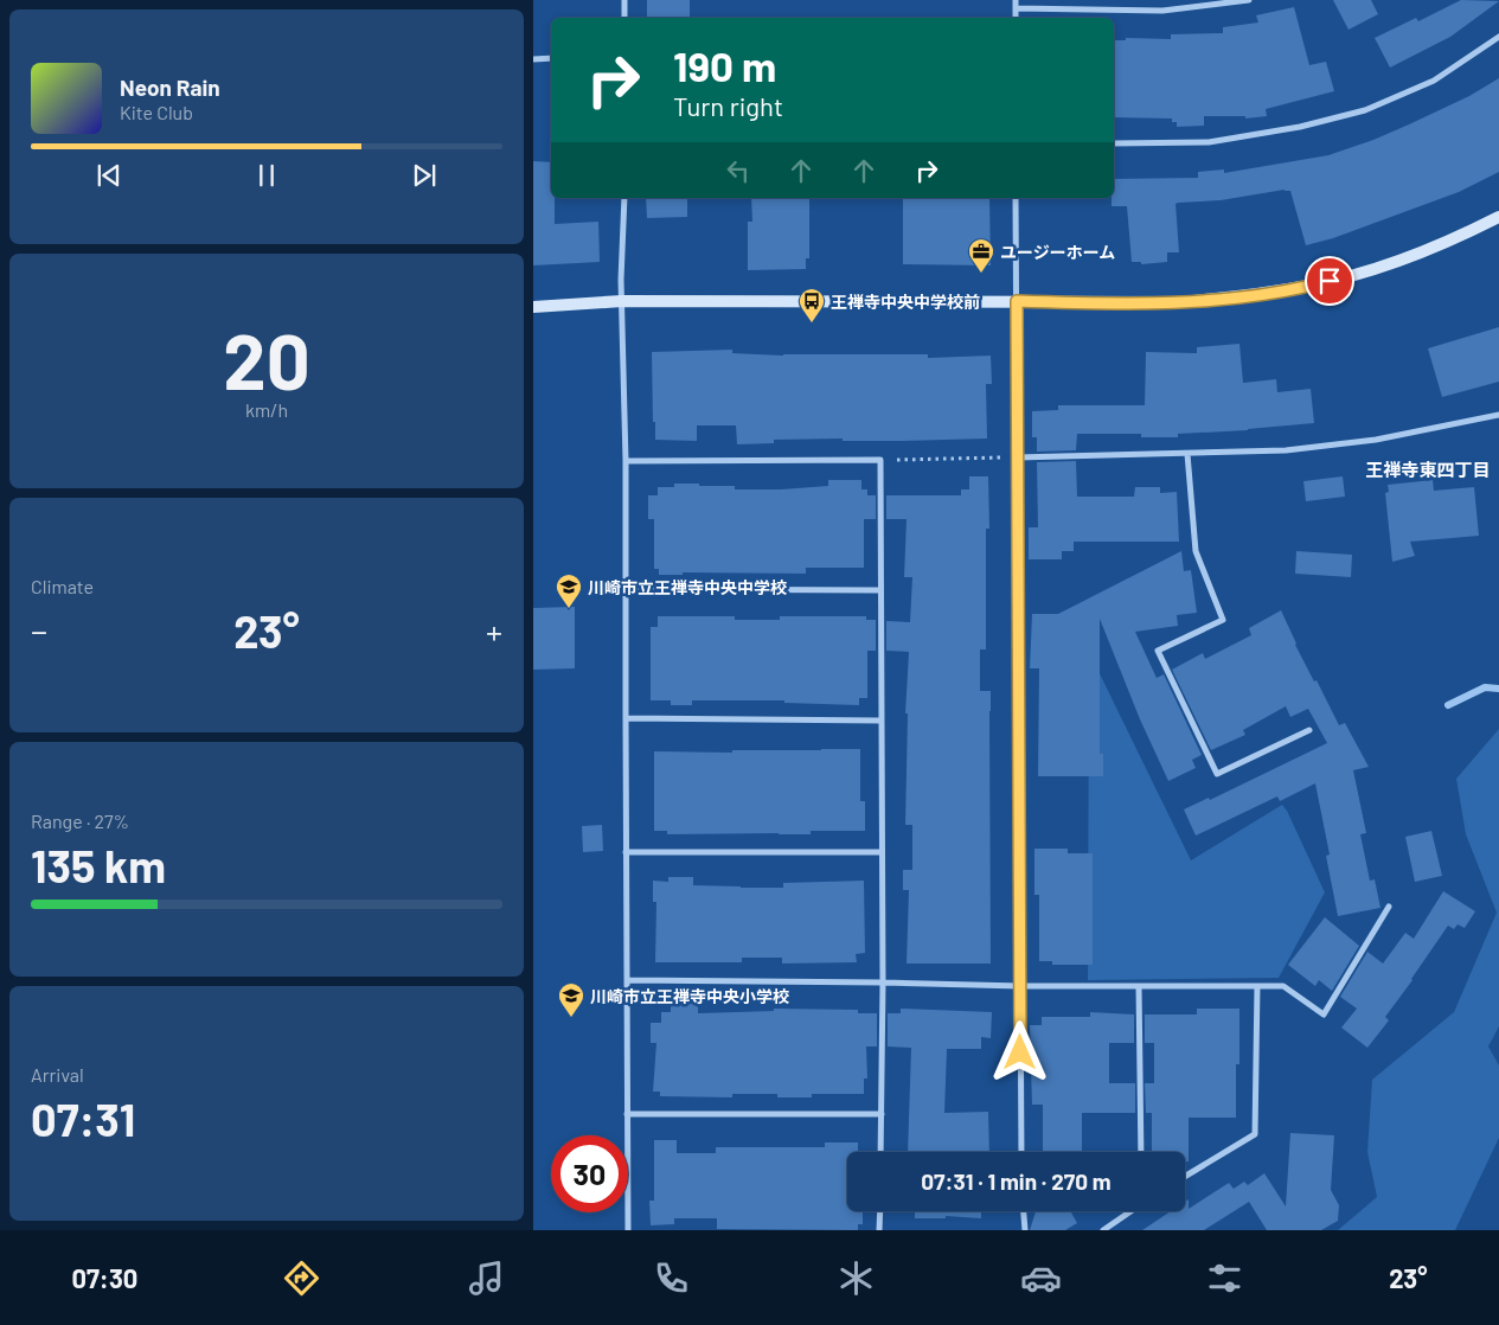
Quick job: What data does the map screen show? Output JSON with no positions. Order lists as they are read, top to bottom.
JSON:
{
  "districts": ["王禅寺東四丁目"],
  "places": {
    "office": ["ユージーホーム"],
    "bus stop": ["王禅寺中央中学校前"],
    "school or university": ["川崎市立王禅寺中央中学校", "川崎市立王禅寺中央小学校"]
  },
  "page": {
    "turn": ["190 m", "Turn right"],
    "song": ["Neon Rain", "Kite Club"],
    "tile": [
      ["20", "km/h"],
      "Climate",
      ["Range · 27%", "135 km"],
      ["Arrival", "07:31"]
    ],
    "heat": ["−", "23°", "+"],
    "limit": "30",
    "trip": "07:31 · 1 min · 270 m",
    "tabs": ["07:30", "23°"]
  }
}
